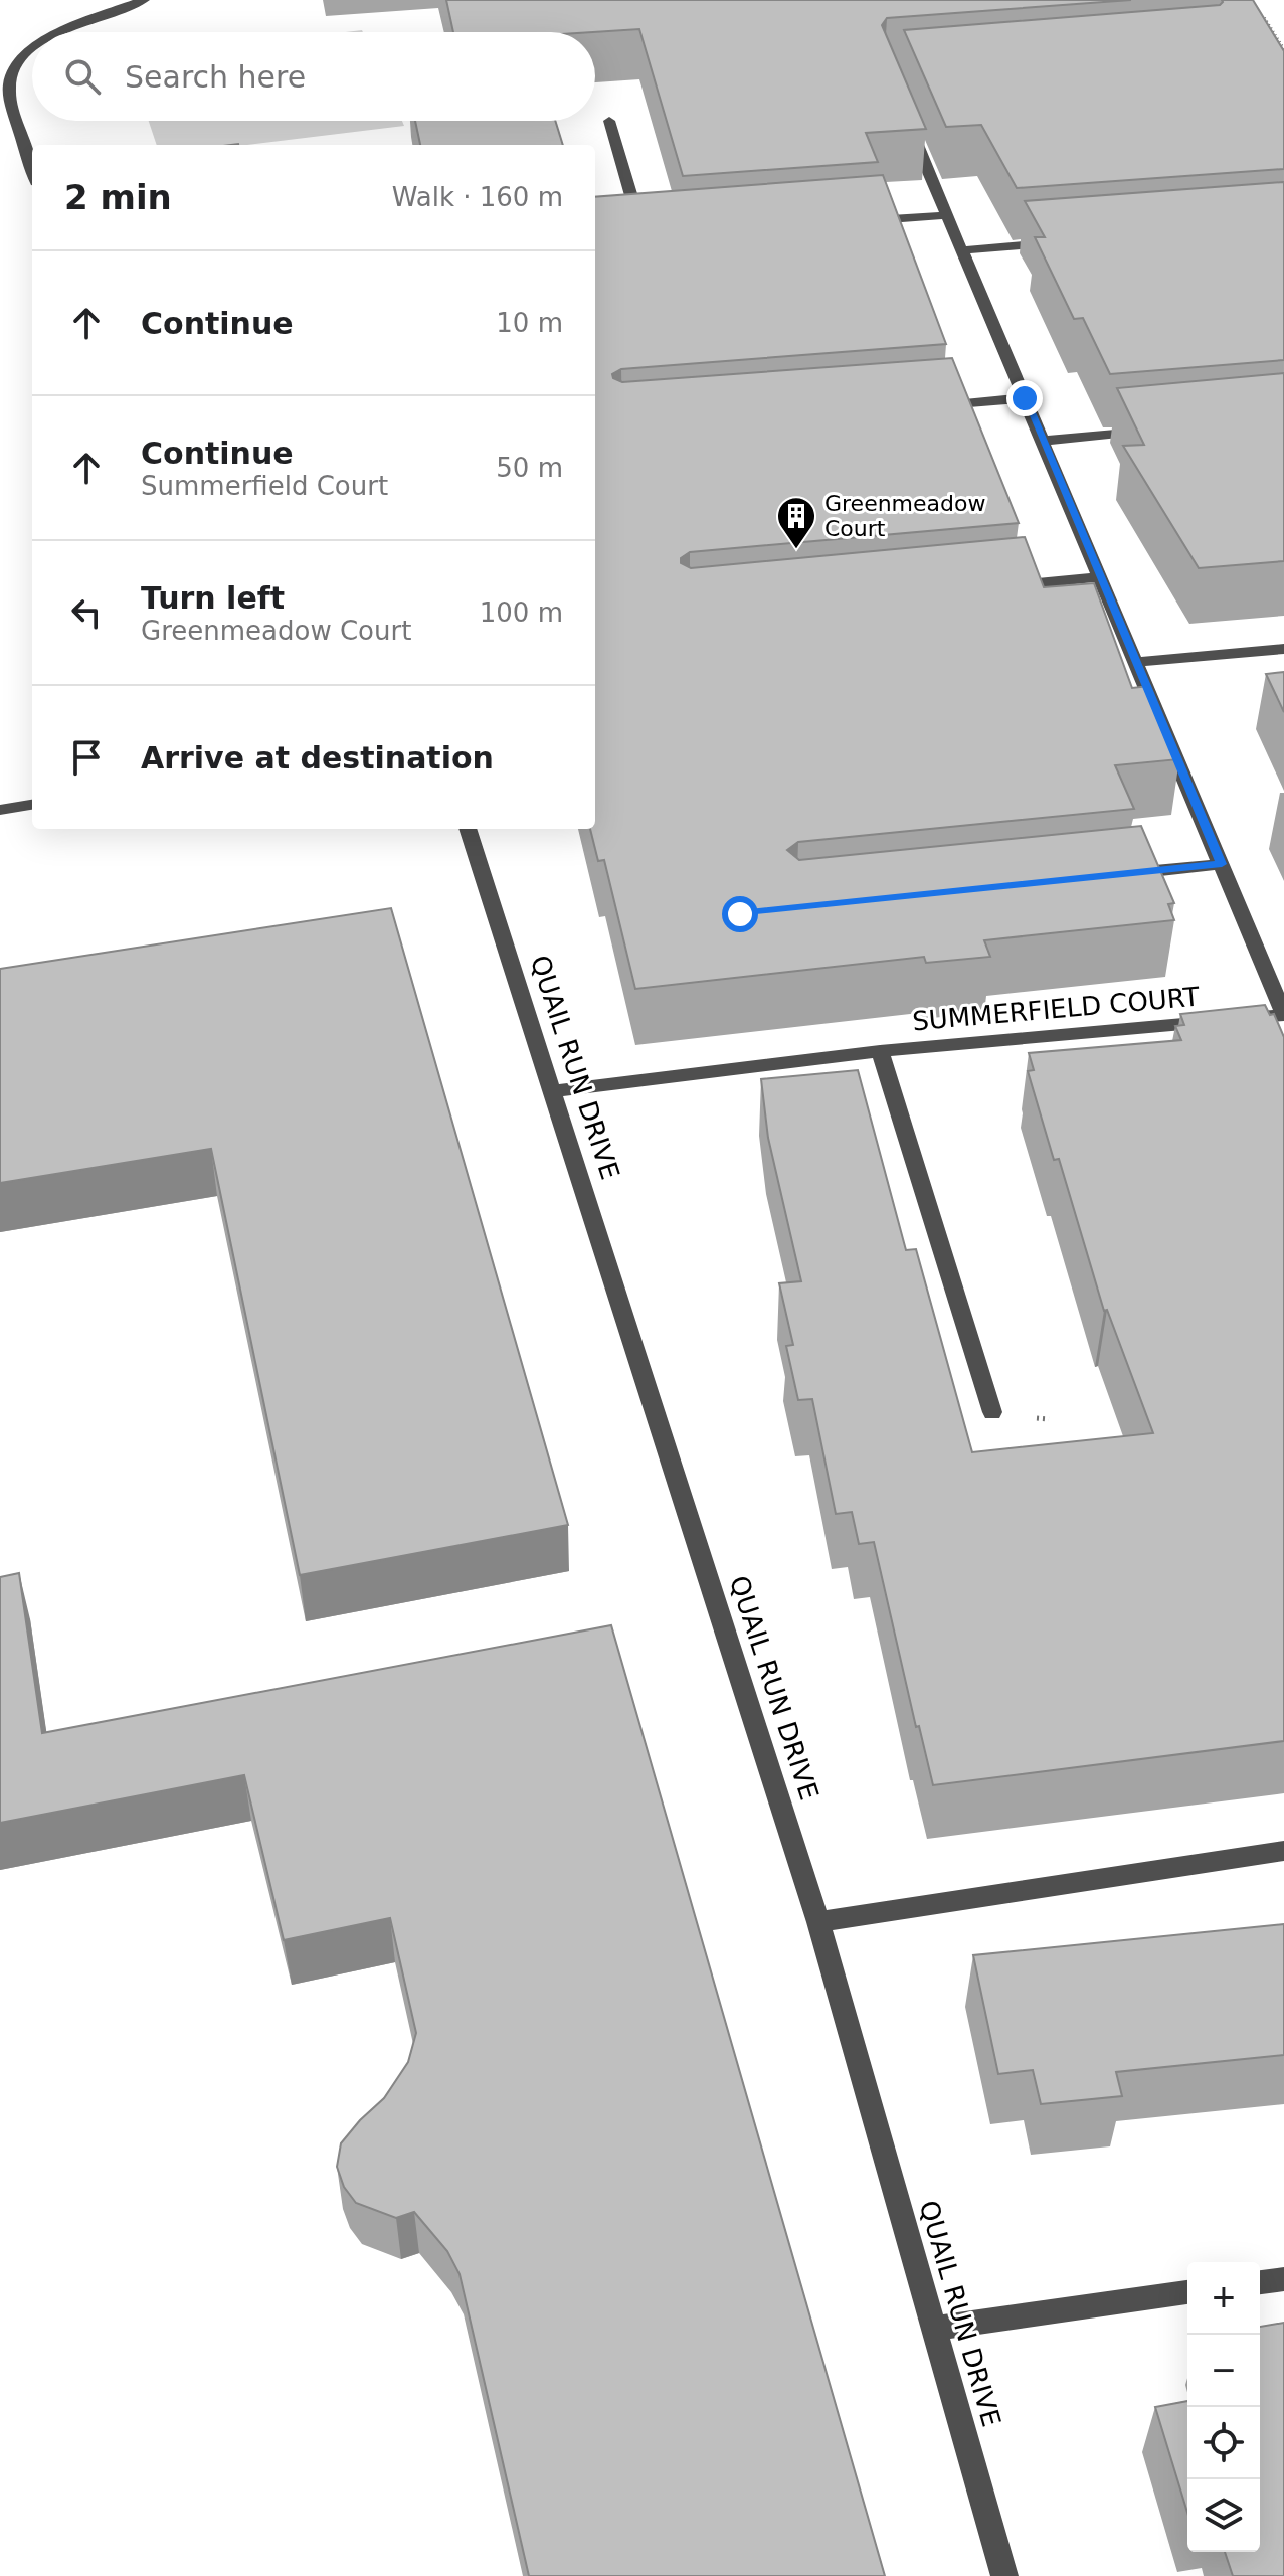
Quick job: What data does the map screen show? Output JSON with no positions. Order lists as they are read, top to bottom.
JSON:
{
  "streets": {
    "street": ["SUMMERFIELD COURT", "QUAIL RUN DRIVE"]
  },
  "crossings": [
    ["SUMMERFIELD COURT", "QUAIL RUN DRIVE"]
  ],
  "places": {
    "building": ["Greenmeadow Court"]
  },
  "page": {
    "search": "Search here",
    "heading": ["2 min", "Walk · 160 m"],
    "list": [
      ["Continue", "10 m"],
      ["Continue", "Summerfield Court", "50 m"],
      ["Turn left", "Greenmeadow Court", "100 m"],
      "Arrive at destination"
    ],
    "map_buttons": ["+", "−"]
  }
}
